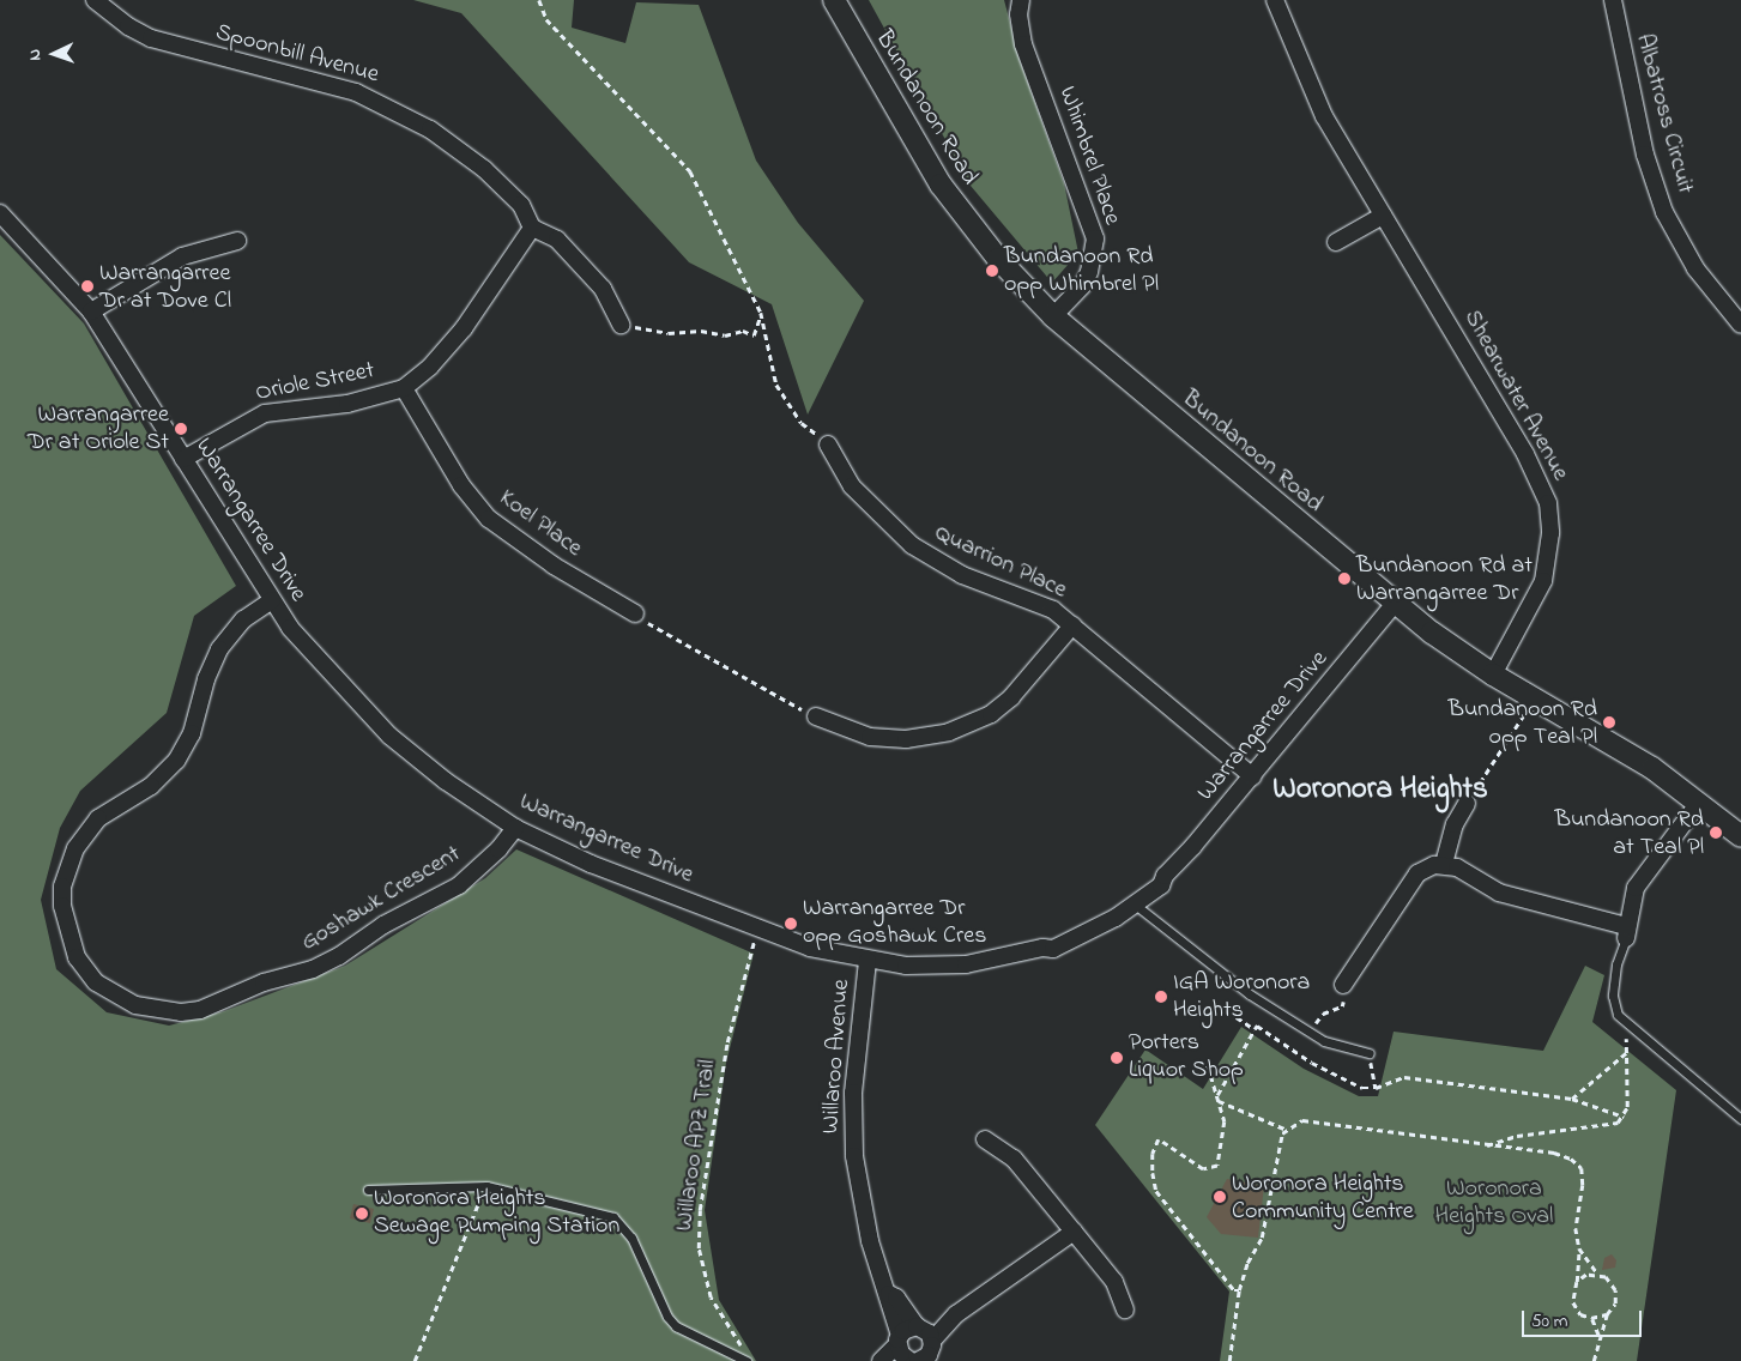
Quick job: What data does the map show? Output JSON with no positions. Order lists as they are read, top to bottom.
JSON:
{
  "streets": {
    "street": [
      "Spoonbill Avenue",
      "Bundanoon Road",
      "Albatross Circuit",
      "Whimbrel Place",
      "Oriole Street",
      "Shearwater Avenue",
      "Warrangarree Drive",
      "Koel Place",
      "Quarrion Place",
      "Goshawk Crescent",
      "Willaroo Avenue"
    ],
    "path": ["Willaroo APZ Trail"]
  },
  "crossings": [
    ["Spoonbill Avenue", "Oriole Street"],
    ["Bundanoon Road", "Whimbrel Place"],
    ["Bundanoon Road", "Shearwater Avenue"],
    ["Bundanoon Road", "Warrangarree Drive"],
    ["Oriole Street", "Warrangarree Drive"],
    ["Oriole Street", "Koel Place"],
    ["Warrangarree Drive", "Quarrion Place"],
    ["Warrangarree Drive", "Goshawk Crescent"],
    ["Warrangarree Drive", "Willaroo Avenue"],
    ["Warrangarree Drive", "Willaroo APZ Trail"]
  ],
  "districts": ["Woronora Heights"],
  "parks": ["Woronora Heights Oval"],
  "places": [
    "Bundanoon Rd opp Whimbrel Pl",
    "Warrangarree Dr at Dove Cl",
    "Warrangarree Dr at Oriole St",
    "Bundanoon Rd at Warrangarree Dr",
    "Bundanoon Rd opp Teal Pl",
    "Bundanoon Rd at Teal Pl",
    "Warrangarree Dr opp Goshawk Cres",
    "IGA Woronora Heights",
    "Porters Liquor Shop",
    "Woronora Heights Community Centre",
    "Woronora Heights Sewage Pumping Station"
  ],
  "scale_bar": "50 m",
  "north": "left"
}
